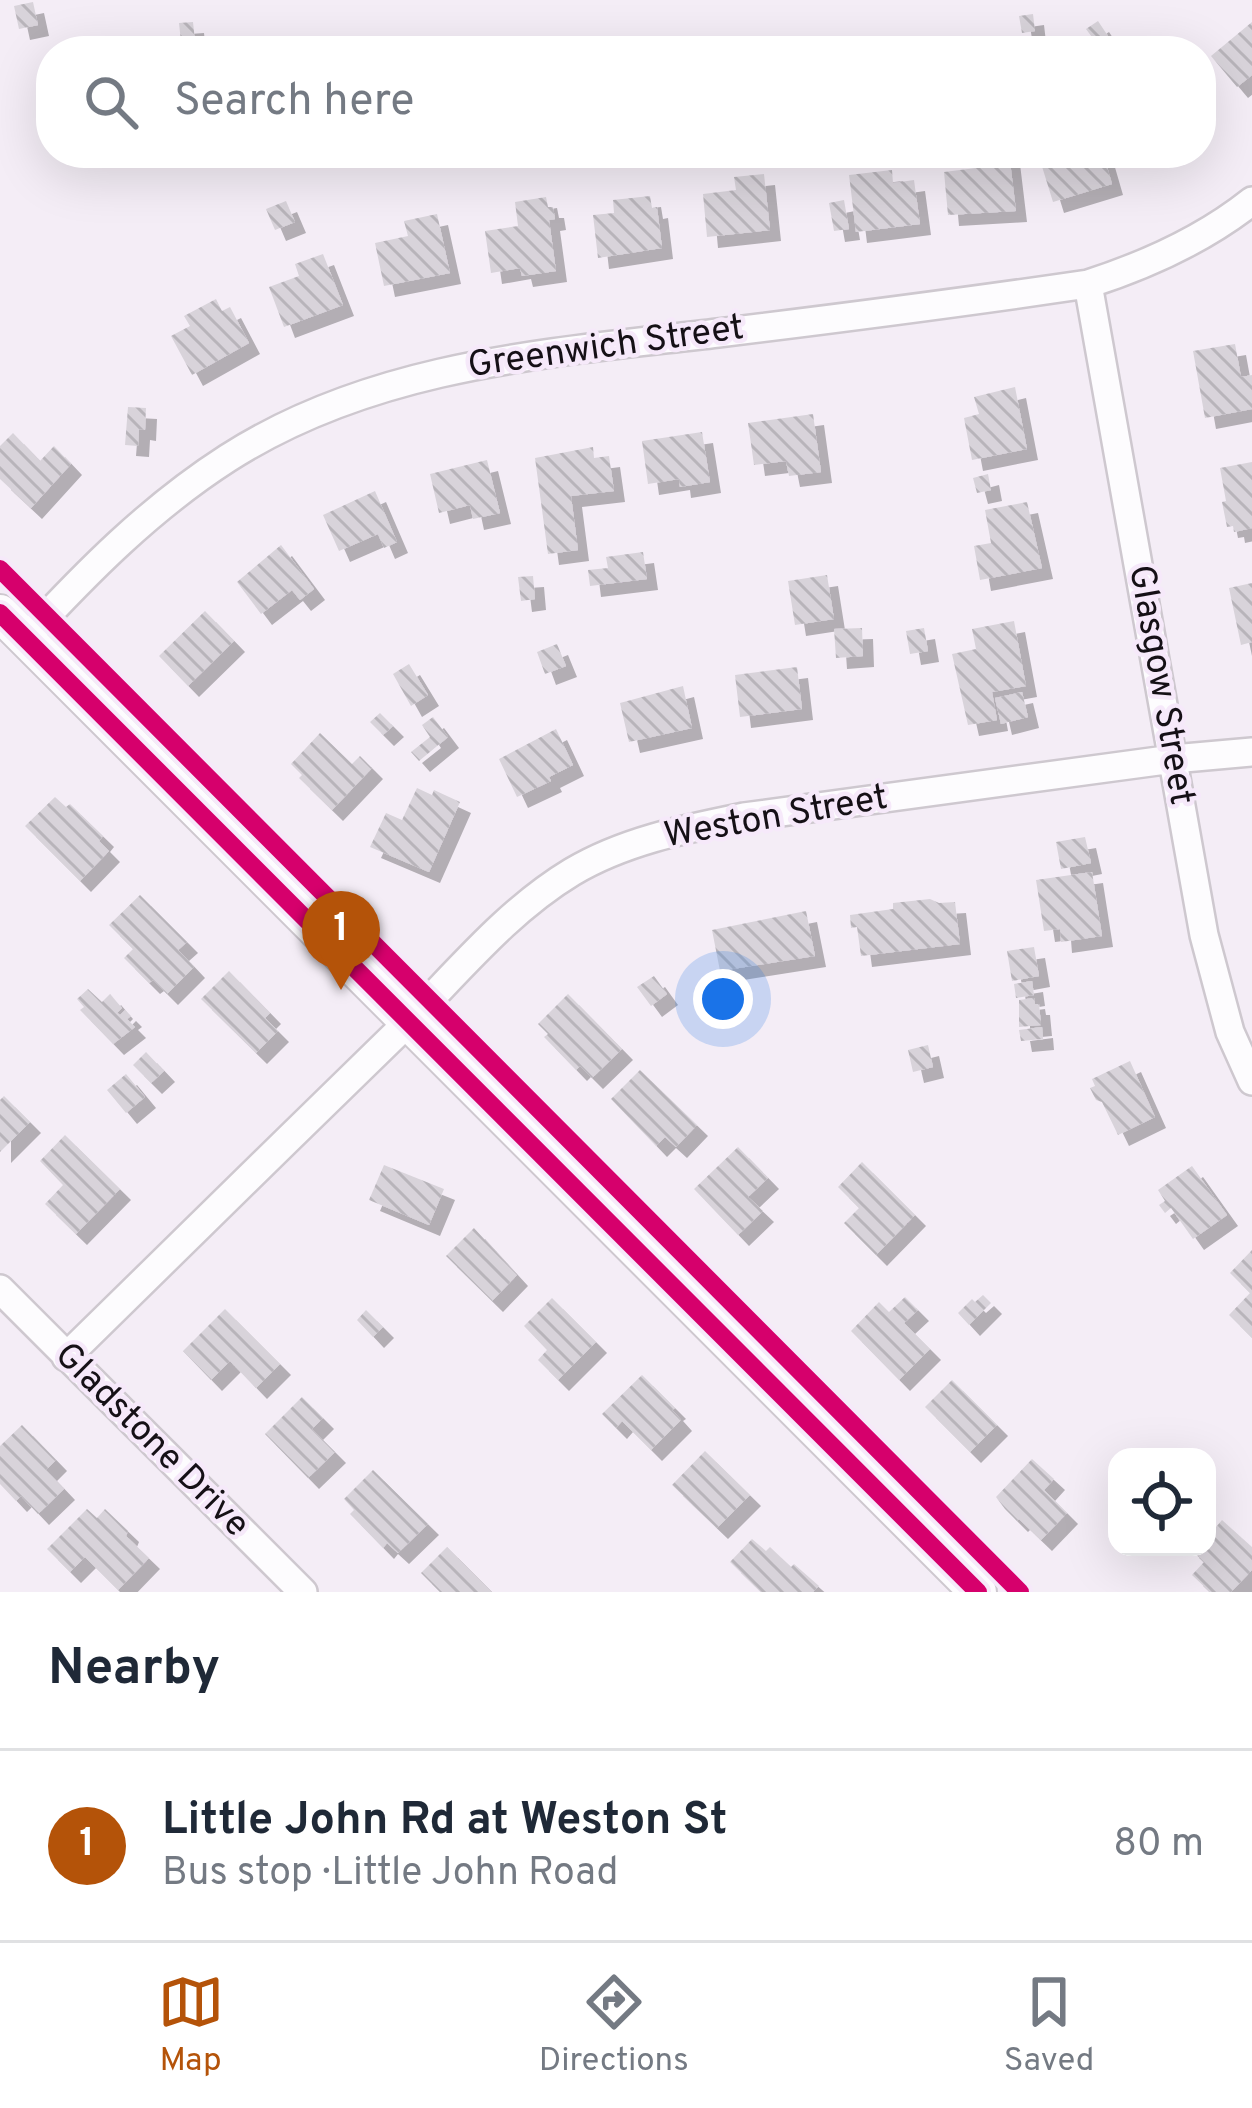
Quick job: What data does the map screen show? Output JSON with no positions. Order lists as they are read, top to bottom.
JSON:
{
  "streets": {
    "street": [
      "Greenwich Street",
      "Glasgow Street",
      "Weston Street",
      "Gladstone Drive"
    ]
  },
  "crossings": [
    ["Greenwich Street", "Glasgow Street"],
    ["Glasgow Street", "Weston Street"],
    ["Weston Street", "Gladstone Drive"]
  ],
  "page": {
    "search": "Search here",
    "pins": "1",
    "heading": "Nearby",
    "list": [
      {
        "mark": "1",
        "name": "Little John Rd at Weston St",
        "note": "Bus stop · Little John Road",
        "value": "80 m"
      }
    ],
    "nav": ["Map", "Directions", "Saved"]
  }
}
